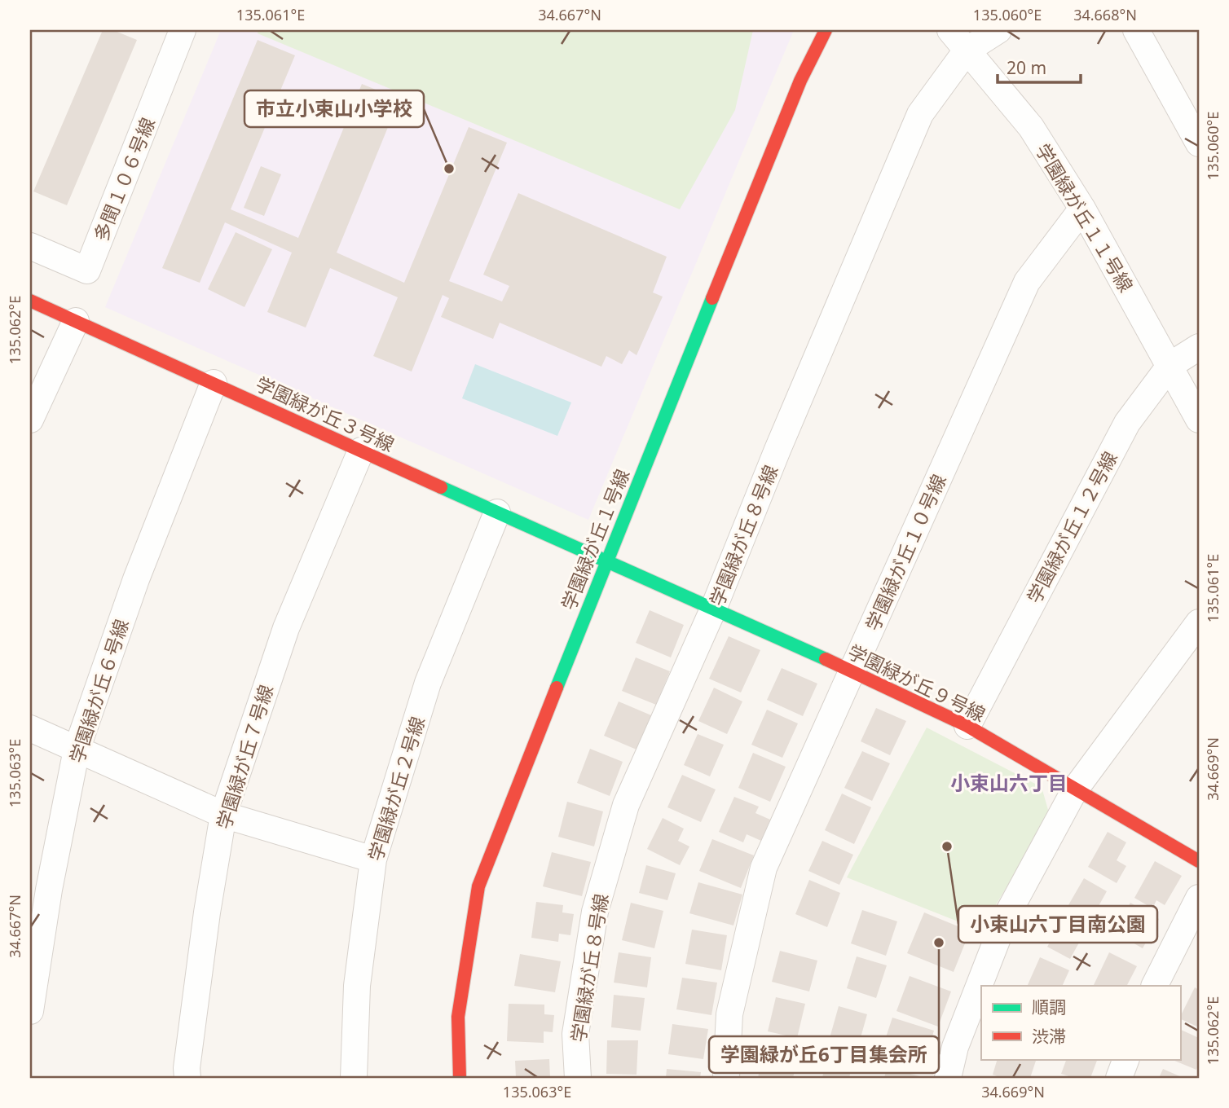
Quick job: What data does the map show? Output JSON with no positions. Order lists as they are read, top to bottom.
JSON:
{
  "streets": {
    "street": [
      "多聞１０６号線",
      "学園緑が丘１１号線",
      "学園緑が丘３号線",
      "学園緑が丘１２号線",
      "学園緑が丘８号線",
      "学園緑が丘１号線",
      "学園緑が丘１０号線",
      "学園緑が丘９号線",
      "学園緑が丘６号線",
      "学園緑が丘７号線",
      "学園緑が丘２号線"
    ]
  },
  "crossings": [
    ["学園緑が丘１１号線", "学園緑が丘１２号線"],
    ["学園緑が丘１１号線", "学園緑が丘８号線"],
    ["学園緑が丘１１号線", "学園緑が丘１０号線"],
    ["学園緑が丘３号線", "学園緑が丘１号線"],
    ["学園緑が丘３号線", "学園緑が丘９号線"],
    ["学園緑が丘３号線", "学園緑が丘６号線"],
    ["学園緑が丘３号線", "学園緑が丘７号線"],
    ["学園緑が丘３号線", "学園緑が丘２号線"],
    ["学園緑が丘１２号線", "学園緑が丘９号線"],
    ["学園緑が丘８号線", "学園緑が丘９号線"],
    ["学園緑が丘１号線", "学園緑が丘９号線"],
    ["学園緑が丘１０号線", "学園緑が丘９号線"]
  ],
  "districts": ["小束山六丁目"],
  "places": ["市立小束山小学校", "小束山六丁目南公園", "学園緑が丘6丁目集会所"],
  "legend": ["順調", "渋滞"],
  "scale_bar": "20 m",
  "coordinates": [
    "135.061°E",
    "34.667°N",
    "135.060°E",
    "34.668°N",
    "135.062°E",
    "34.669°N",
    "135.063°E"
  ]
}
